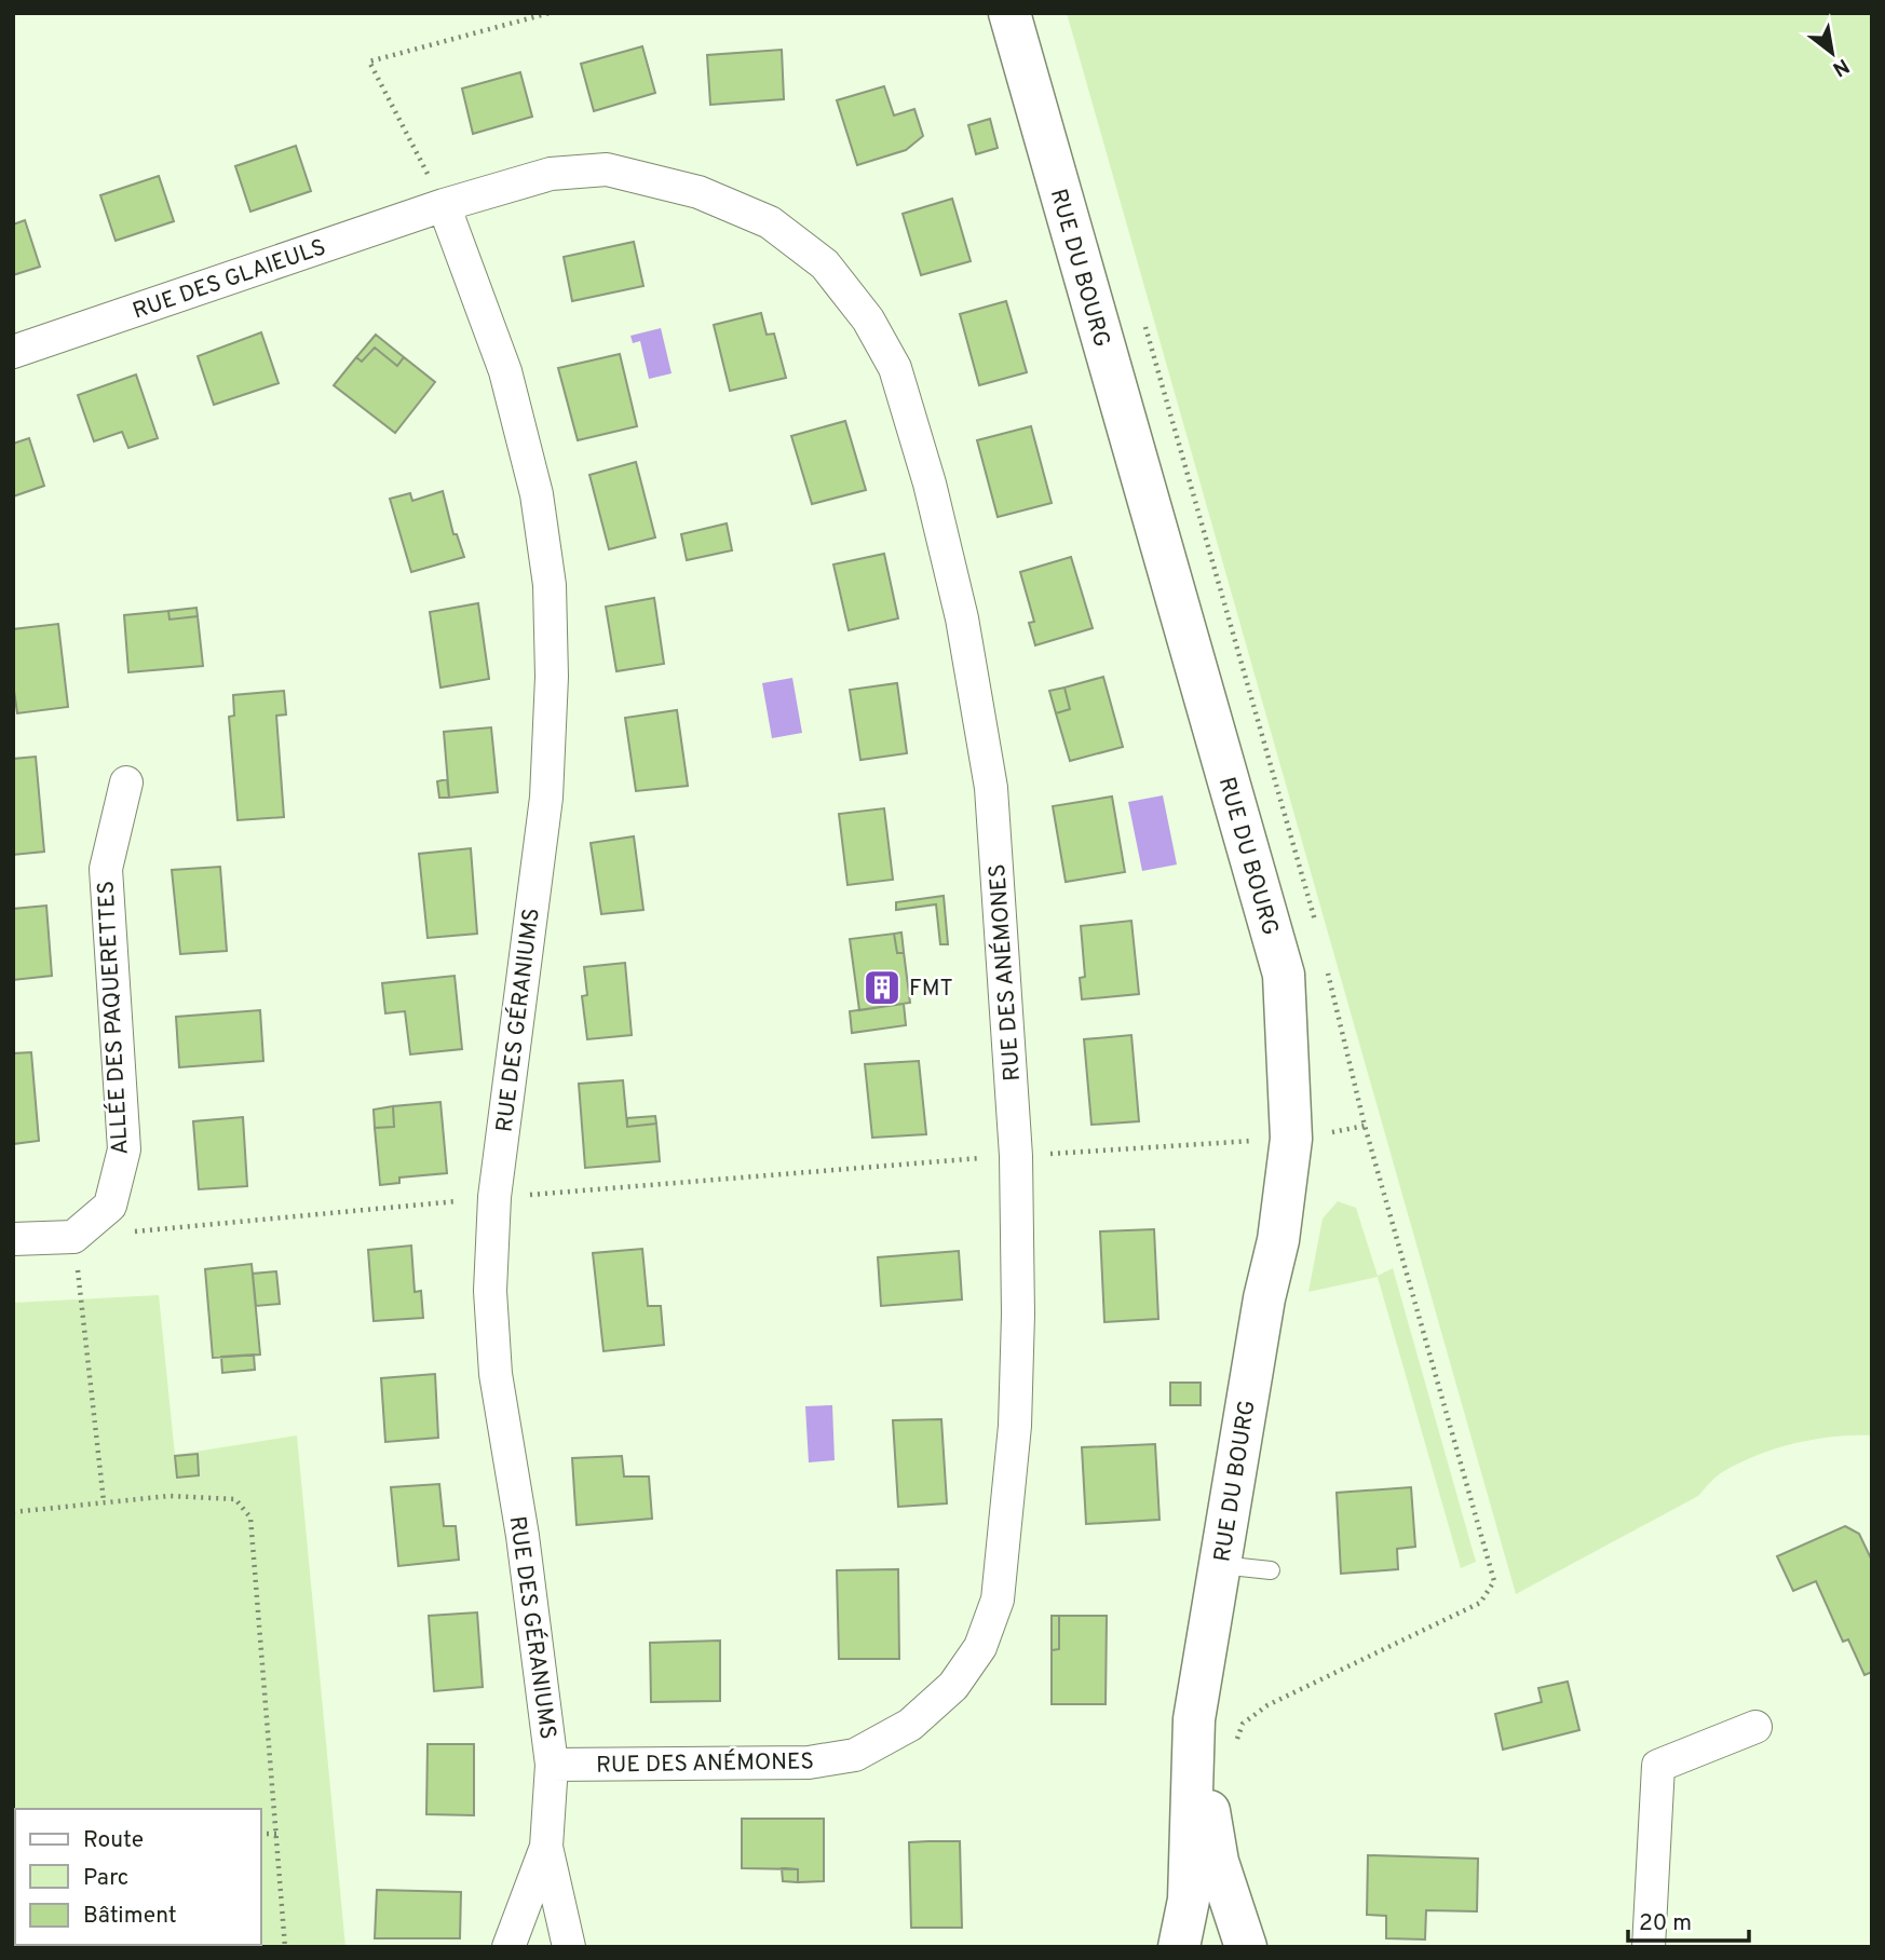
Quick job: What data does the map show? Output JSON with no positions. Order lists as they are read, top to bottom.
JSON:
{
  "streets": {
    "street": [
      "RUE DU BOURG",
      "RUE DES GLAIEULS",
      "RUE DES ANÉMONES",
      "ALLÉE DES PAQUERETTES",
      "RUE DES GÉRANIUMS"
    ]
  },
  "crossings": [
    ["RUE DES GLAIEULS", "RUE DES ANÉMONES"],
    ["RUE DES GLAIEULS", "RUE DES GÉRANIUMS"],
    ["RUE DES ANÉMONES", "RUE DES GÉRANIUMS"]
  ],
  "places": {
    "building": ["FMT"]
  },
  "legend": ["Route", "Parc", "Bâtiment"],
  "scale_bar": "20 m",
  "north": "bottom right"
}
